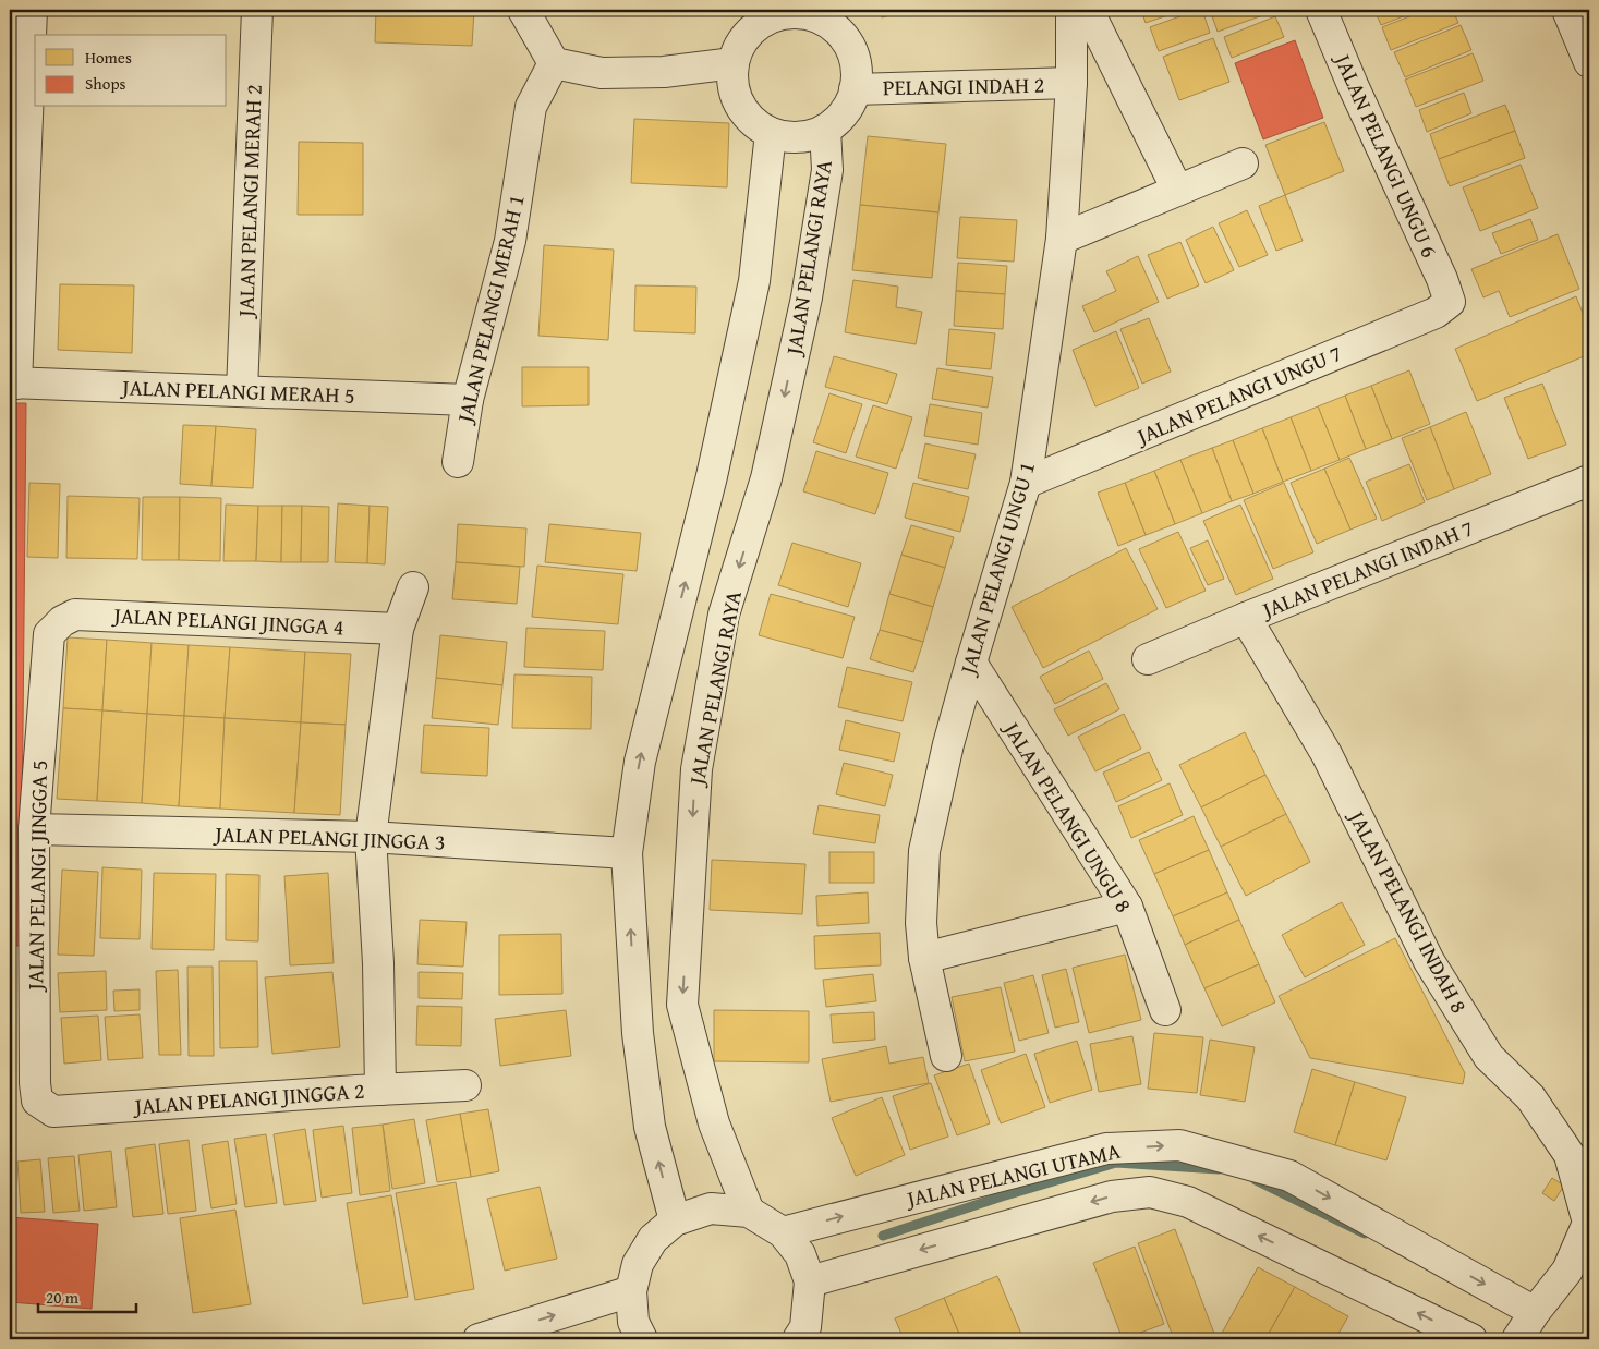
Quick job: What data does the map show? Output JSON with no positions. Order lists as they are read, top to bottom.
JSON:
{
  "streets": {
    "street": [
      "PELANGI INDAH 2",
      "JALAN PELANGI UNGU 6",
      "JALAN PELANGI MERAH 2",
      "JALAN PELANGI RAYA",
      "JALAN PELANGI MERAH 1",
      "JALAN PELANGI MERAH 5",
      "JALAN PELANGI UNGU 7",
      "JALAN PELANGI UNGU 1",
      "JALAN PELANGI INDAH 7",
      "JALAN PELANGI JINGGA 4",
      "JALAN PELANGI UNGU 8",
      "JALAN PELANGI JINGGA 3",
      "JALAN PELANGI JINGGA 5",
      "JALAN PELANGI INDAH 8",
      "JALAN PELANGI JINGGA 2",
      "JALAN PELANGI UTAMA"
    ]
  },
  "crossings": [
    ["PELANGI INDAH 2", "JALAN PELANGI RAYA"],
    ["PELANGI INDAH 2", "JALAN PELANGI UNGU 1"],
    ["JALAN PELANGI UNGU 6", "JALAN PELANGI UNGU 7"],
    ["JALAN PELANGI MERAH 2", "JALAN PELANGI MERAH 5"],
    ["JALAN PELANGI MERAH 1", "JALAN PELANGI MERAH 5"],
    ["JALAN PELANGI UNGU 7", "JALAN PELANGI UNGU 1"],
    ["JALAN PELANGI UNGU 1", "JALAN PELANGI UNGU 8"],
    ["JALAN PELANGI INDAH 7", "JALAN PELANGI INDAH 8"],
    ["JALAN PELANGI JINGGA 4", "JALAN PELANGI JINGGA 5"],
    ["JALAN PELANGI JINGGA 3", "JALAN PELANGI JINGGA 5"],
    ["JALAN PELANGI JINGGA 5", "JALAN PELANGI JINGGA 2"],
    ["JALAN PELANGI INDAH 8", "JALAN PELANGI UTAMA"]
  ],
  "legend": ["Homes", "Shops"],
  "scale_bar": "20 m"
}
